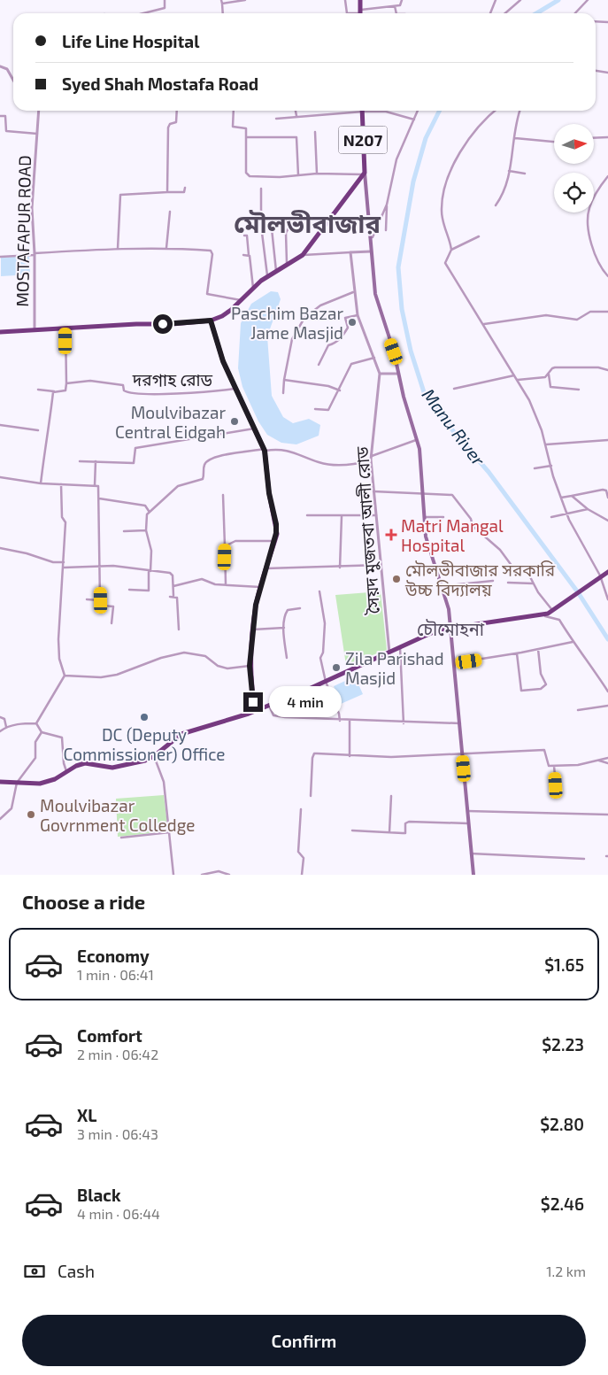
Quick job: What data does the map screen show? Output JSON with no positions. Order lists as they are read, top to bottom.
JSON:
{
  "streets": {
    "highway": ["N207"],
    "street": ["MOSTAFAPUR ROAD", "দরগাহ রোড", "সৈয়দ মুজতবা আলী রোড"]
  },
  "crossings": [
    ["N207", "MOSTAFAPUR ROAD"]
  ],
  "districts": ["মৌলভীবাজার", "চৌমোহনা"],
  "water": ["Manu River"],
  "places": {
    "other": [
      "Paschim Bazar Jame Masjid",
      "Moulvibazar Central Eidgah",
      "মৌলভীবাজার সরকারি উচ্চ বিদ্যালয়",
      "Zila Parishad Masjid",
      "DC (Deputy Commissioner) Office",
      "Moulvibazar Govrnment Colledge"
    ],
    "health": ["Matri Mangal Hospital"]
  },
  "north": "right",
  "page": {
    "banner": ["Life Line Hospital", "Syed Shah Mostafa Road"],
    "bubble": "4 min",
    "heading": "Choose a ride",
    "list": [
      {
        "name": "Economy",
        "note": "1 min · 06:41",
        "value": "$1.65"
      },
      {
        "name": "Comfort",
        "note": "2 min · 06:42",
        "value": "$2.23"
      },
      {
        "name": "XL",
        "note": "3 min · 06:43",
        "value": "$2.80"
      },
      {
        "name": "Black",
        "note": "4 min · 06:44",
        "value": "$2.46"
      }
    ],
    "pay": ["Cash", "1.2 km"],
    "buttons": "Confirm"
  }
}
